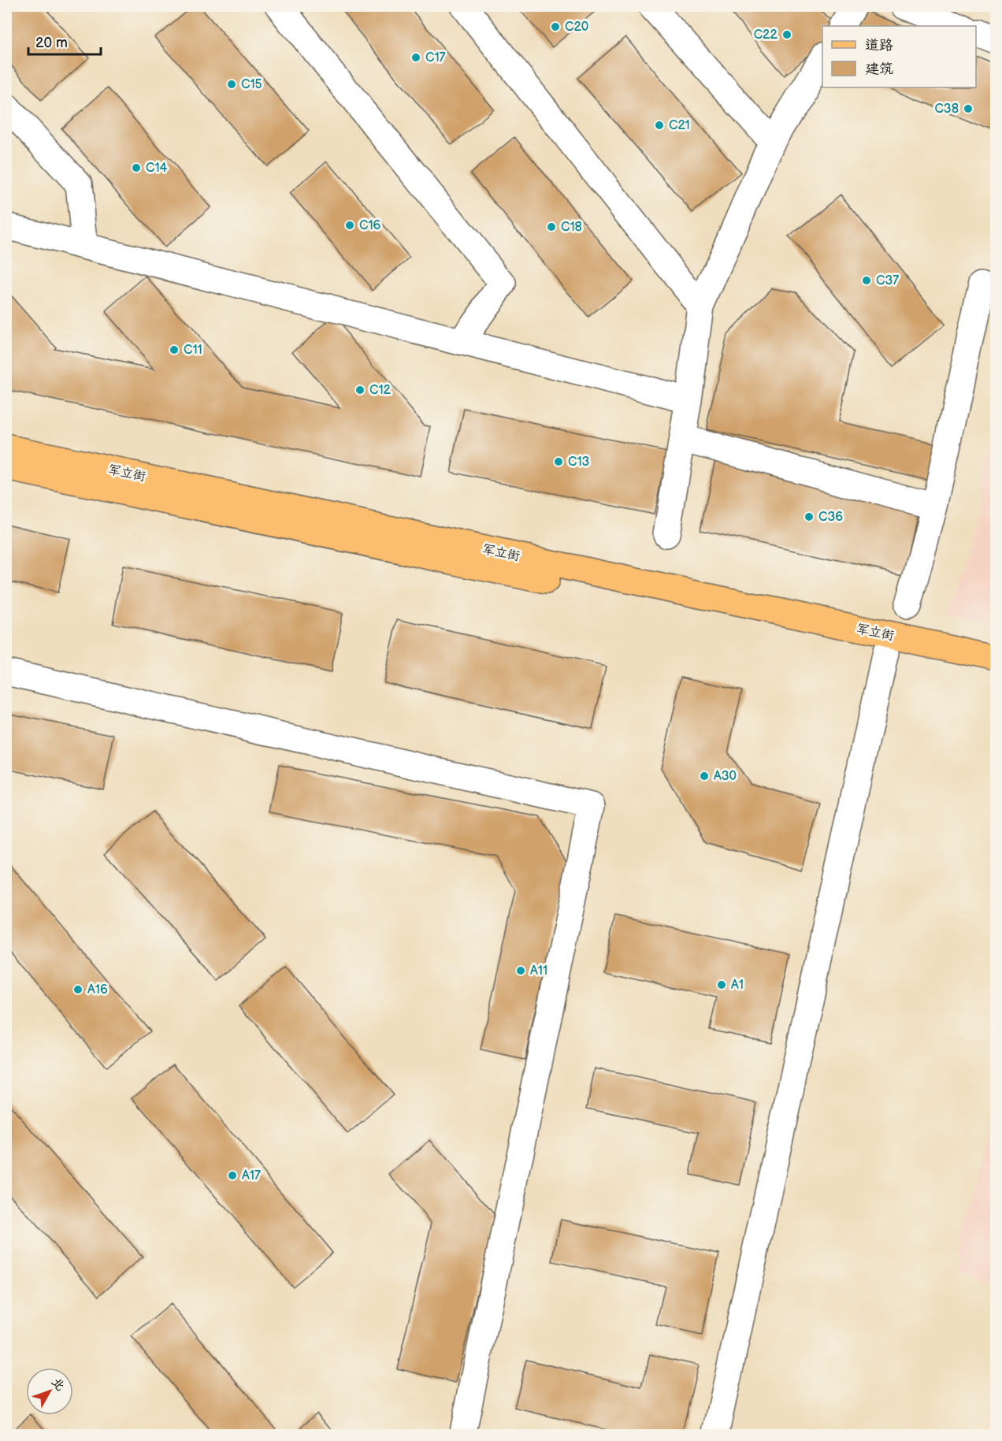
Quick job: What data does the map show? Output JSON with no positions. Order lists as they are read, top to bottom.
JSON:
{
  "streets": {
    "main road": ["军立街"]
  },
  "places": [
    "C20",
    "C22",
    "C17",
    "C15",
    "C38",
    "C21",
    "C14",
    "C16",
    "C18",
    "C37",
    "C11",
    "C12",
    "C13",
    "C36",
    "A30",
    "A11",
    "A1",
    "A16",
    "A17"
  ],
  "legend": ["道路", "建筑"],
  "scale_bar": "20 m",
  "north": "top right"
}
